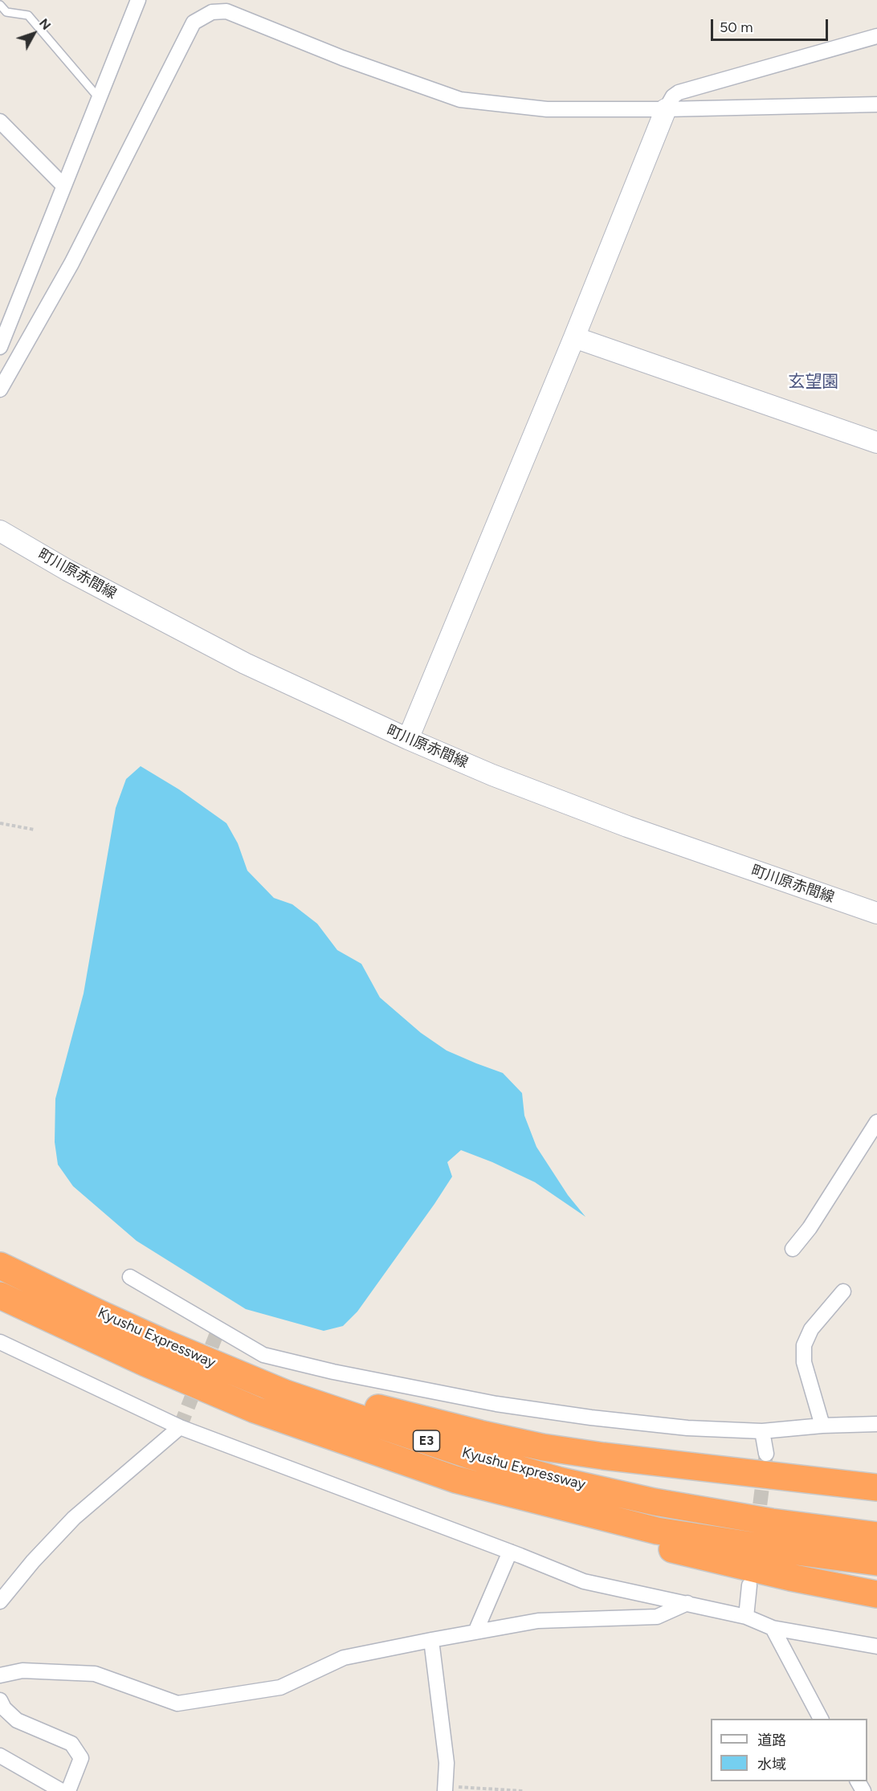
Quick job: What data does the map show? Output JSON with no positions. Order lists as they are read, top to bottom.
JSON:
{
  "streets": {
    "highway": ["Kyushu Expressway", "E3"],
    "street": ["町川原赤間線"]
  },
  "districts": ["玄望園"],
  "legend": ["道路", "水域"],
  "scale_bar": "50 m",
  "north": "top right"
}
